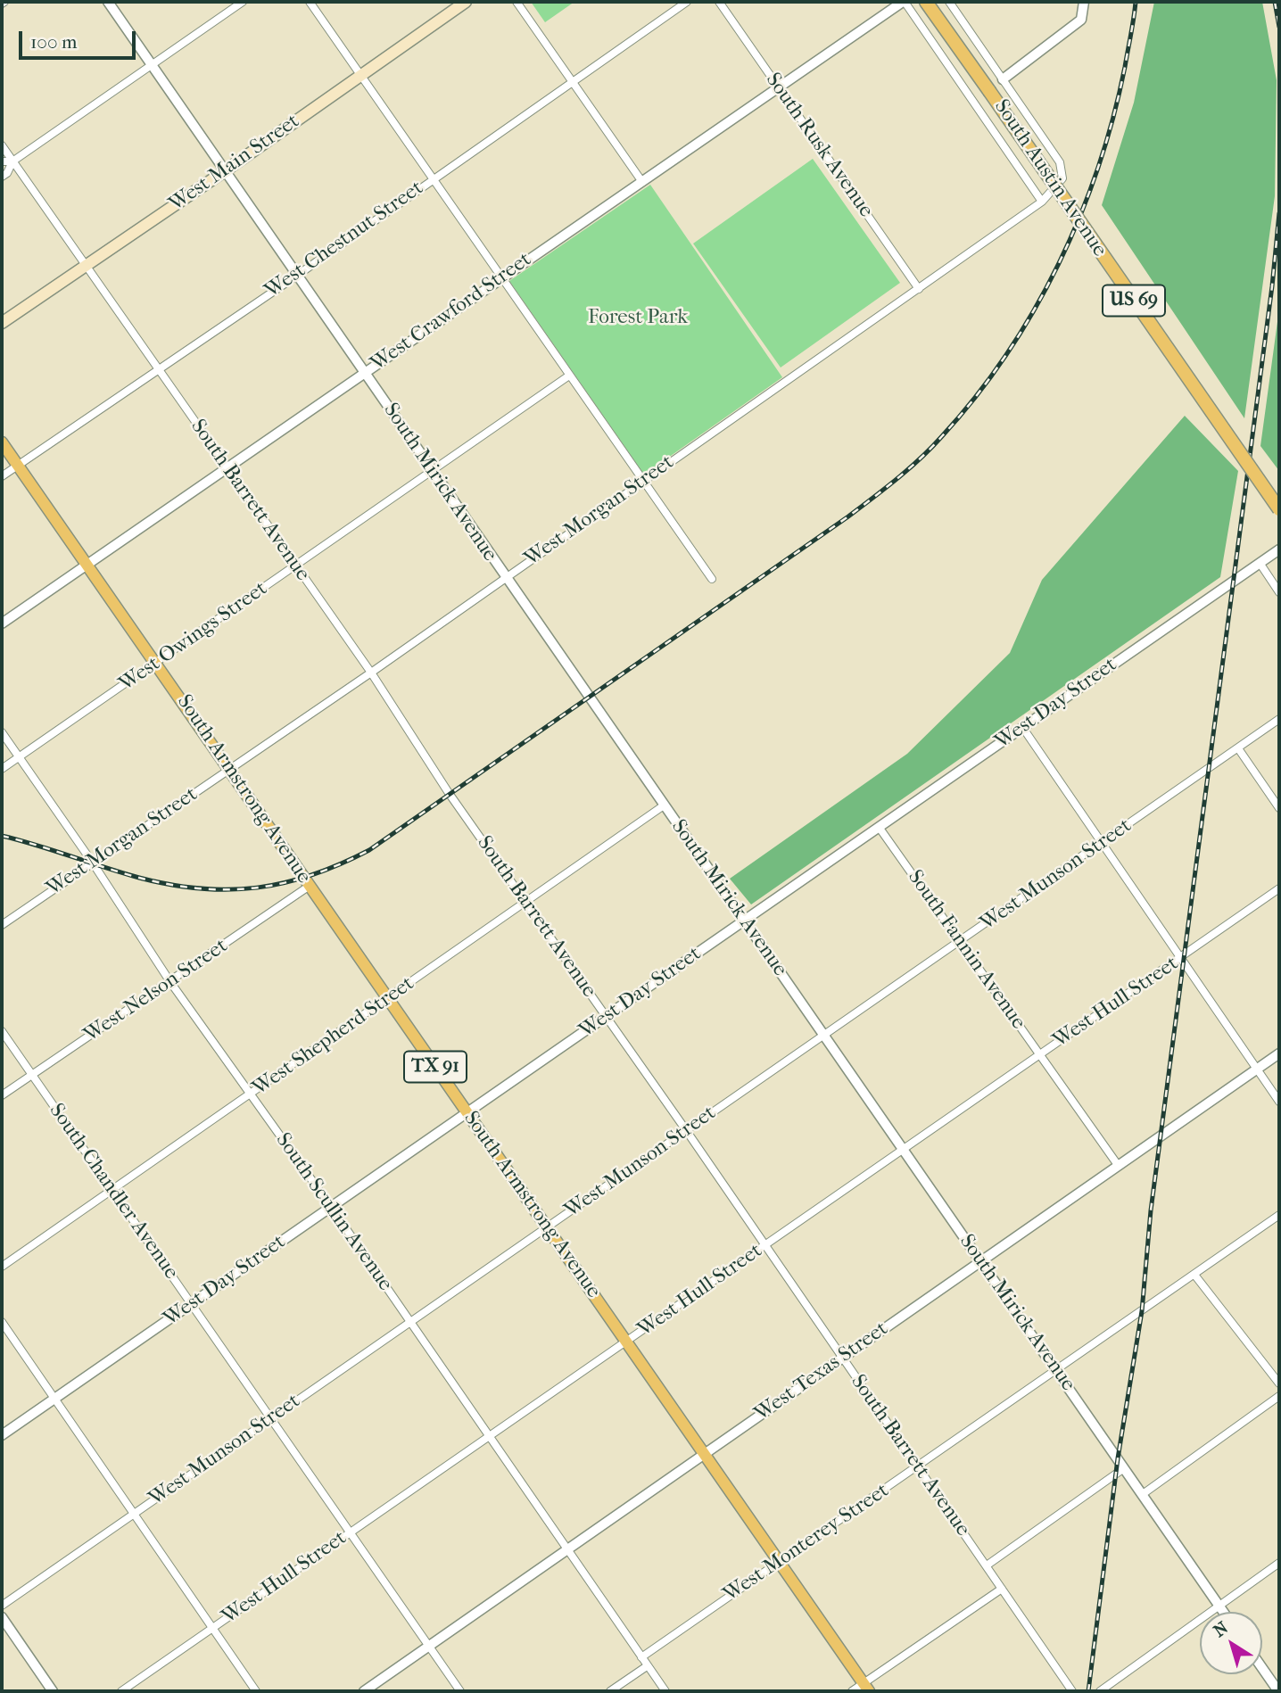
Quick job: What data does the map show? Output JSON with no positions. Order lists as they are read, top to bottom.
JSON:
{
  "streets": {
    "highway": ["South Austin Avenue", "US 69"],
    "main road": ["West Main Street", "South Armstrong Avenue", "TX 91"],
    "street": [
      "South Rusk Avenue",
      "West Chestnut Street",
      "West Crawford Street",
      "South Mirick Avenue",
      "South Barrett Avenue",
      "West Morgan Street",
      "West Owings Street",
      "West Day Street",
      "West Munson Street",
      "South Fannin Avenue",
      "West Nelson Street",
      "West Hull Street",
      "West Shepherd Street",
      "South Chandler Avenue",
      "South Scullin Avenue",
      "West Texas Street",
      "West Monterey Street"
    ]
  },
  "crossings": [
    ["South Rusk Avenue", "West Crawford Street"],
    ["South Rusk Avenue", "West Morgan Street"],
    ["West Main Street", "South Mirick Avenue"],
    ["West Main Street", "South Barrett Avenue"],
    ["West Chestnut Street", "South Mirick Avenue"],
    ["West Chestnut Street", "South Barrett Avenue"],
    ["West Chestnut Street", "South Armstrong Avenue"],
    ["West Crawford Street", "South Mirick Avenue"],
    ["West Crawford Street", "South Barrett Avenue"],
    ["West Crawford Street", "South Armstrong Avenue"],
    ["South Mirick Avenue", "West Morgan Street"],
    ["South Mirick Avenue", "West Owings Street"],
    ["South Mirick Avenue", "West Day Street"],
    ["South Mirick Avenue", "West Munson Street"],
    ["South Mirick Avenue", "West Hull Street"],
    ["South Mirick Avenue", "West Shepherd Street"],
    ["South Mirick Avenue", "West Texas Street"],
    ["South Mirick Avenue", "West Monterey Street"],
    ["South Barrett Avenue", "West Morgan Street"],
    ["South Barrett Avenue", "West Owings Street"],
    ["South Barrett Avenue", "West Day Street"],
    ["South Barrett Avenue", "West Munson Street"],
    ["South Barrett Avenue", "West Hull Street"],
    ["South Barrett Avenue", "West Shepherd Street"],
    ["South Barrett Avenue", "West Texas Street"],
    ["South Barrett Avenue", "West Monterey Street"],
    ["West Morgan Street", "South Armstrong Avenue"],
    ["West Morgan Street", "South Scullin Avenue"],
    ["West Owings Street", "South Armstrong Avenue"],
    ["West Owings Street", "South Scullin Avenue"],
    ["West Day Street", "South Armstrong Avenue"],
    ["West Day Street", "South Fannin Avenue"],
    ["West Day Street", "South Chandler Avenue"],
    ["West Day Street", "South Scullin Avenue"],
    ["South Armstrong Avenue", "West Munson Street"],
    ["South Armstrong Avenue", "West Nelson Street"],
    ["South Armstrong Avenue", "West Hull Street"],
    ["South Armstrong Avenue", "West Shepherd Street"],
    ["South Armstrong Avenue", "West Texas Street"],
    ["South Armstrong Avenue", "West Monterey Street"],
    ["West Munson Street", "South Fannin Avenue"],
    ["West Munson Street", "South Chandler Avenue"],
    ["West Munson Street", "South Scullin Avenue"],
    ["South Fannin Avenue", "West Hull Street"],
    ["South Fannin Avenue", "West Texas Street"],
    ["West Nelson Street", "South Chandler Avenue"],
    ["West Nelson Street", "South Scullin Avenue"],
    ["West Hull Street", "South Chandler Avenue"],
    ["West Hull Street", "South Scullin Avenue"],
    ["West Shepherd Street", "South Chandler Avenue"],
    ["West Shepherd Street", "South Scullin Avenue"],
    ["South Chandler Avenue", "West Texas Street"],
    ["South Scullin Avenue", "West Texas Street"],
    ["South Scullin Avenue", "West Monterey Street"]
  ],
  "parks": ["Forest Park"],
  "scale_bar": "100 m",
  "north": "top left"
}
